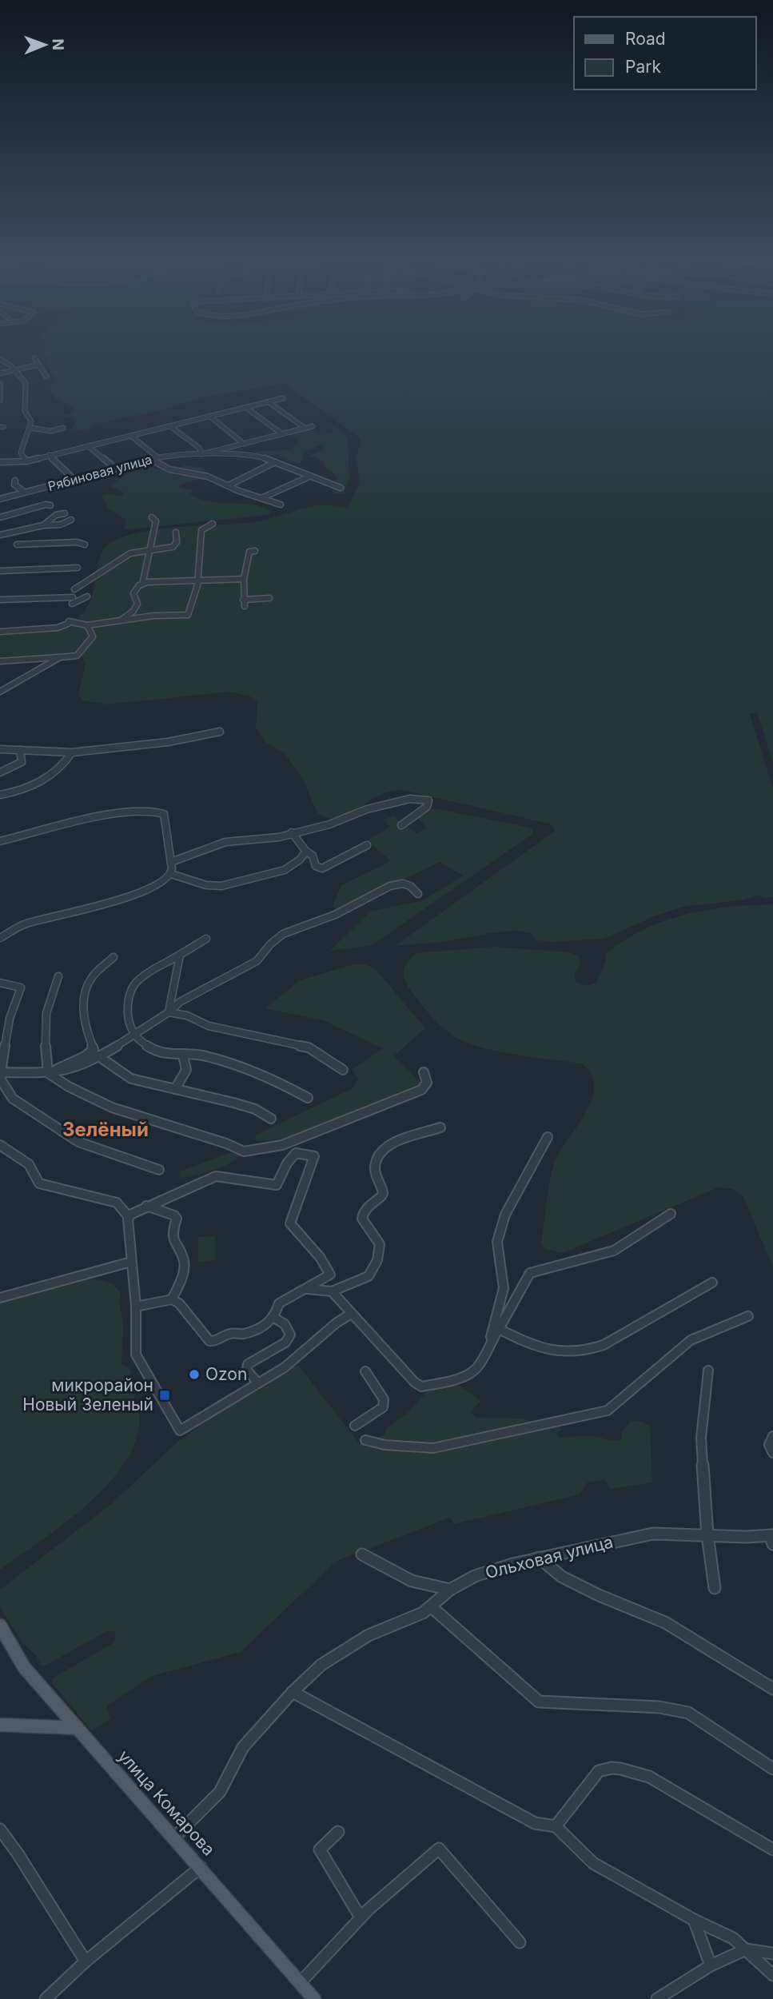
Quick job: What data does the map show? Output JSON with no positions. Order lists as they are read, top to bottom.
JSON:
{
  "streets": {
    "main road": ["улица Комарова"],
    "street": ["Рябиновая улица", "Ольховая улица"]
  },
  "crossings": [
    ["Ольховая улица", "улица Комарова"]
  ],
  "districts": ["Зелёный"],
  "places": {
    "other": ["Ozon"],
    "transit": ["микрорайон Новый Зеленый"]
  },
  "legend": ["Road", "Park"],
  "north": "right"
}
